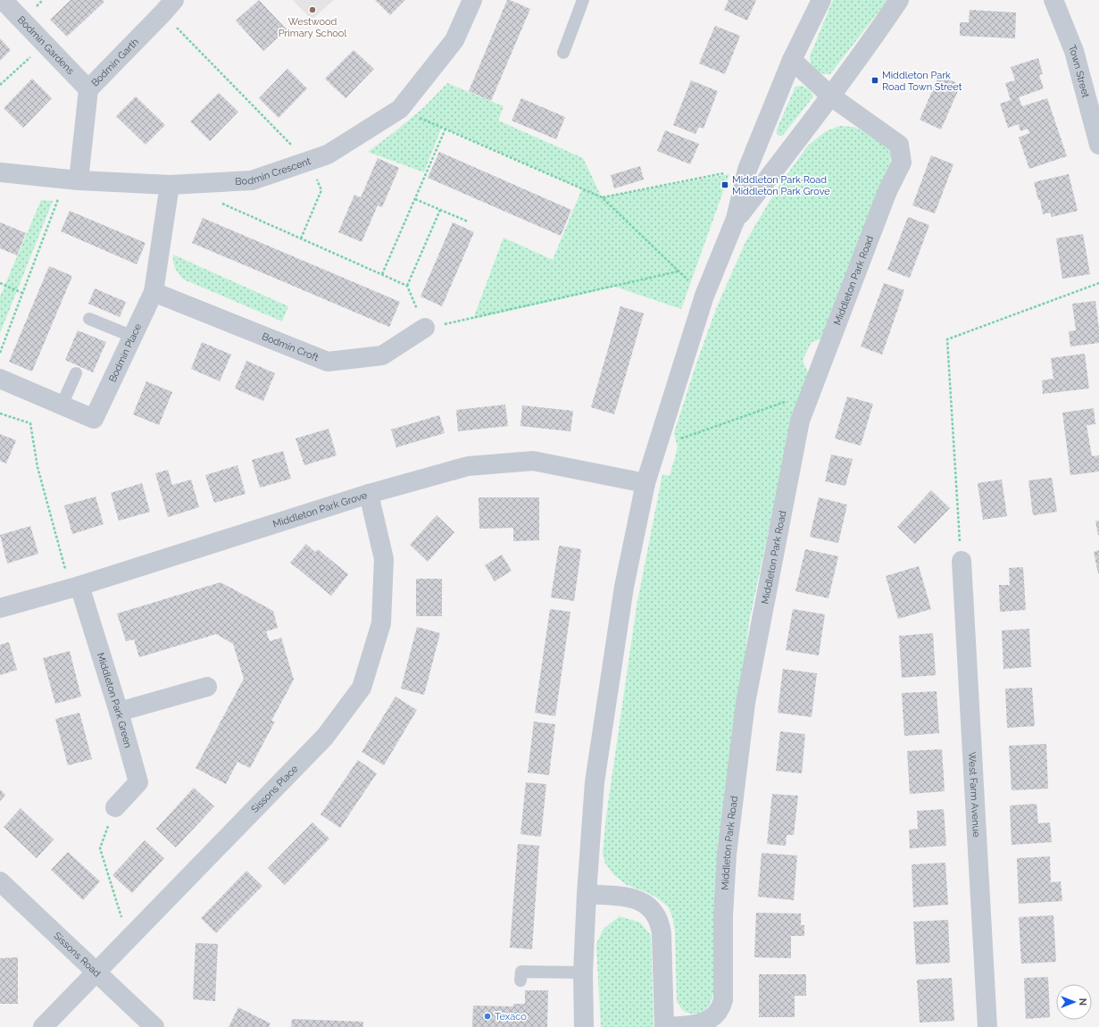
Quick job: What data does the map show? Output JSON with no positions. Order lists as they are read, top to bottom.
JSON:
{
  "streets": {
    "street": [
      "Bodmin Gardens",
      "Bodmin Garth",
      "Town Street",
      "Bodmin Crescent",
      "Middleton Park Road",
      "Bodmin Croft",
      "Bodmin Place",
      "Middleton Park Grove",
      "Middleton Park Green",
      "Sissons Place",
      "West Farm Avenue",
      "Sissons Road"
    ]
  },
  "crossings": [
    ["Bodmin Gardens", "Bodmin Garth"],
    ["Bodmin Garth", "Bodmin Crescent"],
    ["Bodmin Crescent", "Bodmin Place"],
    ["Bodmin Croft", "Bodmin Place"],
    ["Middleton Park Grove", "Middleton Park Green"],
    ["Middleton Park Grove", "Sissons Place"],
    ["Sissons Place", "Sissons Road"]
  ],
  "places": {
    "other": ["Westwood Primary School", "Texaco"],
    "transit": ["Middleton Park Road Town Street", "Middleton Park Road Middleton Park Grove"]
  },
  "north": "right"
}
